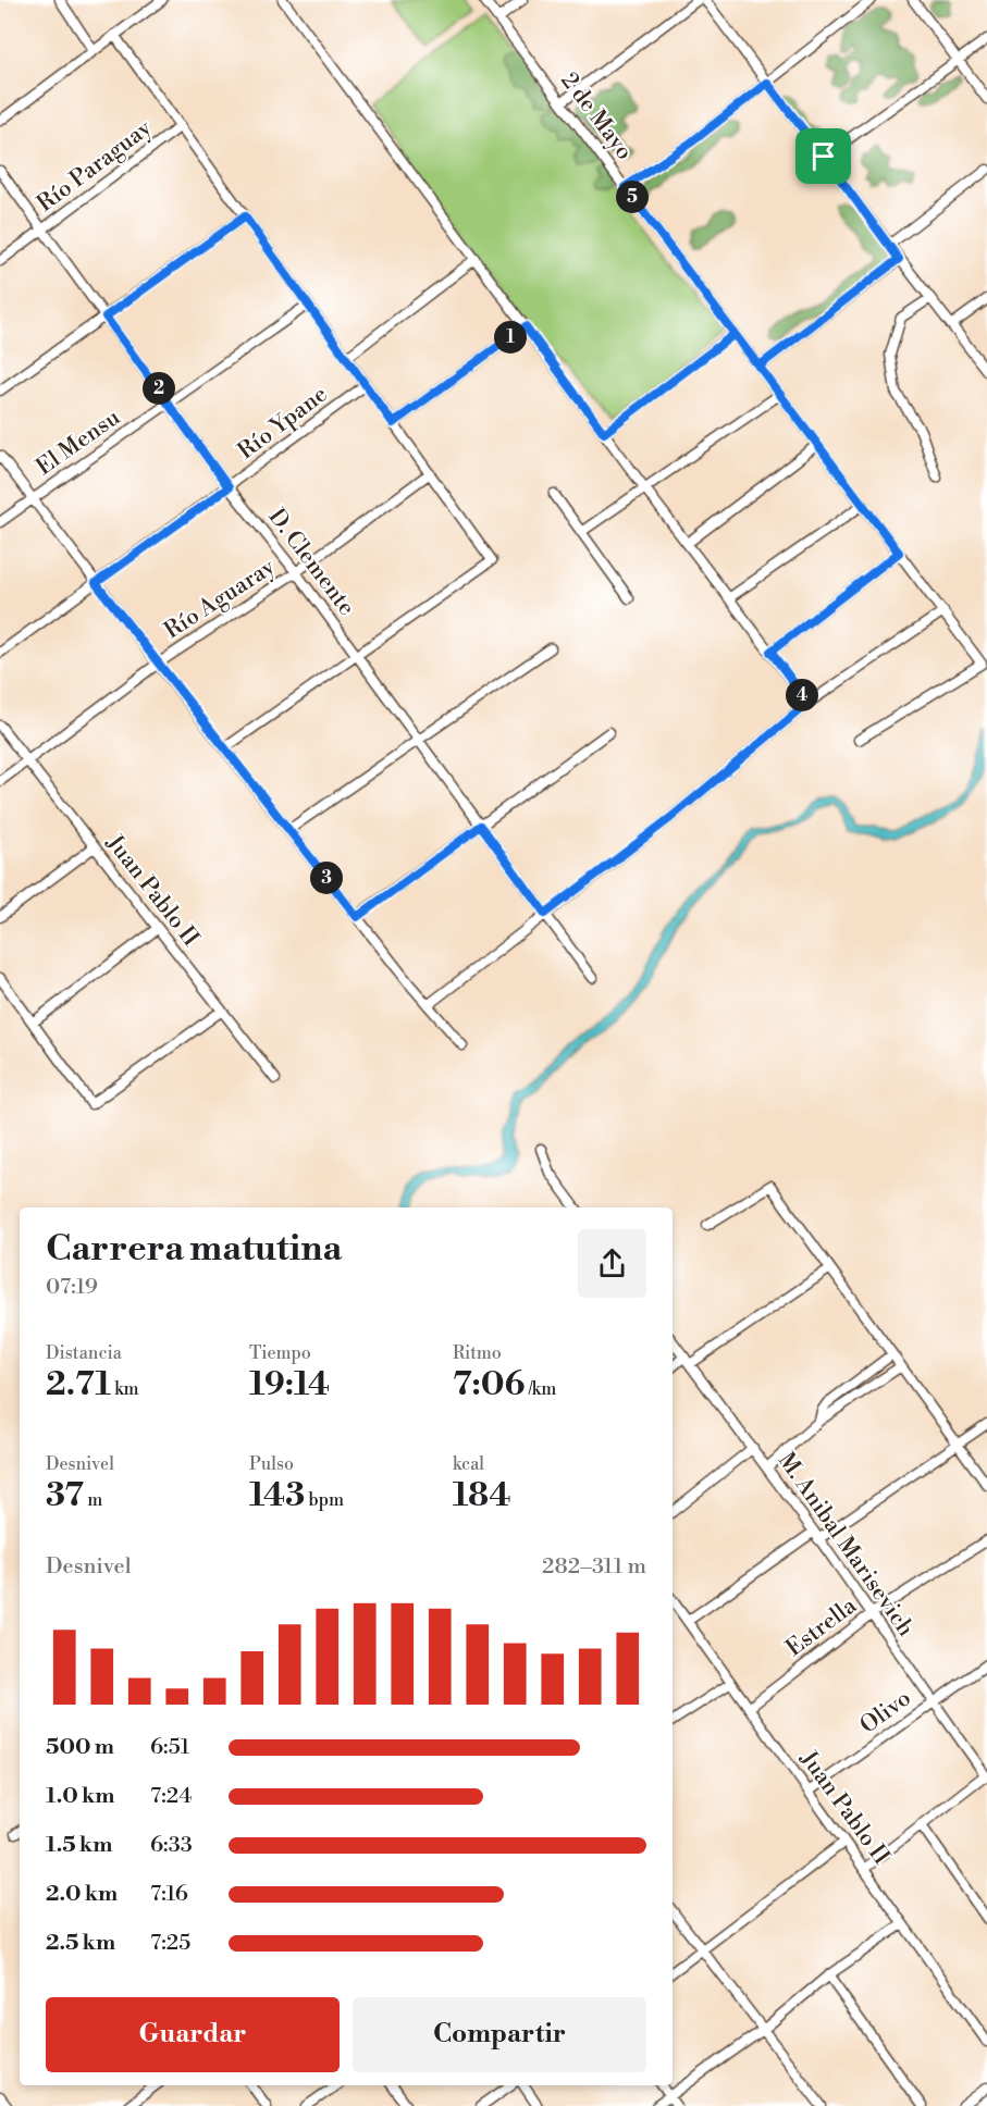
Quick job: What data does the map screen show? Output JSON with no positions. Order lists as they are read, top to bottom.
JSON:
{
  "streets": {
    "street": [
      "2 de Mayo",
      "Río Paraguay",
      "Río Ypane",
      "El Mensu",
      "D. Clemente",
      "Río Aguaray",
      "Juan Pablo II",
      "M. Anibal Marisevich",
      "Estrella",
      "Olivo"
    ]
  },
  "crossings": [
    ["Río Paraguay", "D. Clemente"],
    ["Río Ypane", "D. Clemente"],
    ["El Mensu", "D. Clemente"],
    ["D. Clemente", "Río Aguaray"],
    ["Río Aguaray", "Juan Pablo II"],
    ["Juan Pablo II", "Estrella"],
    ["Juan Pablo II", "Olivo"],
    ["M. Anibal Marisevich", "Estrella"],
    ["M. Anibal Marisevich", "Olivo"]
  ],
  "page": {
    "pins": [
      "5",
      "1",
      "2",
      "4",
      "3"
    ],
    "heading": ["Carrera matutina", "07:19"],
    "stats": [
      ["Distancia", "2.71 km"],
      ["Tiempo", "19:14"],
      ["Ritmo", "7:06 /km"],
      ["Desnivel", "37 m"],
      ["Pulso", "143 bpm"],
      ["kcal", "184"]
    ],
    "chart": ["Desnivel", "282–311 m"],
    "list": [
      {
        "name": "500 m",
        "note": "6:51"
      },
      {
        "name": "1.0 km",
        "note": "7:24"
      },
      {
        "name": "1.5 km",
        "note": "6:33"
      },
      {
        "name": "2.0 km",
        "note": "7:16"
      },
      {
        "name": "2.5 km",
        "note": "7:25"
      }
    ],
    "buttons": ["Guardar", "Compartir"]
  }
}
